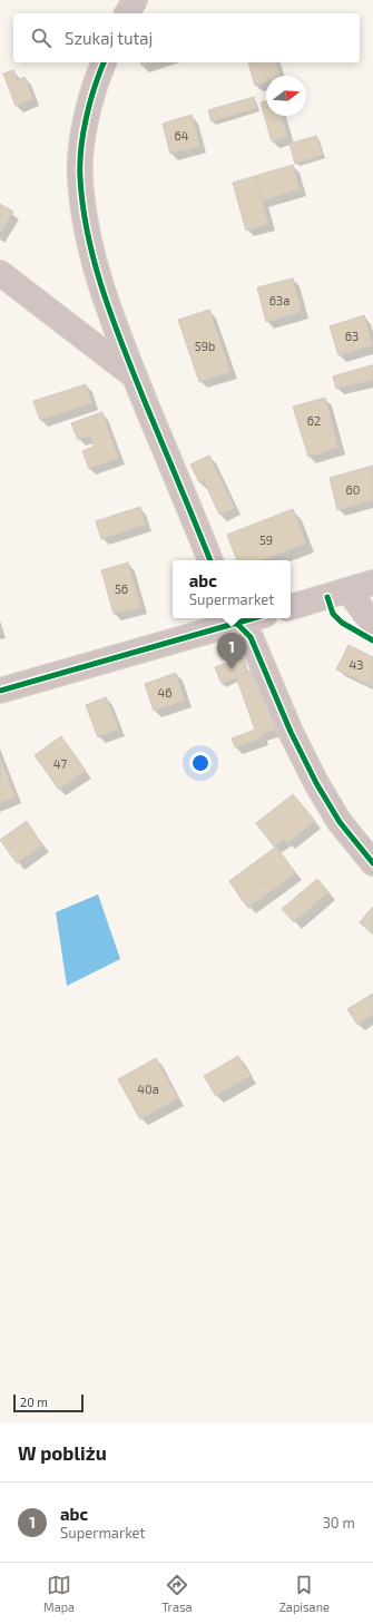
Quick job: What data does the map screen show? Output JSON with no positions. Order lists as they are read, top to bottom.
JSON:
{
  "house_numbers": [
    "64",
    "63a",
    "63",
    "59b",
    "62",
    "60",
    "59",
    "56",
    "43",
    "46",
    "47",
    "40a"
  ],
  "scale_bar": "20 m",
  "north": "right",
  "page": {
    "search": "Szukaj tutaj",
    "popup": ["abc", "Supermarket"],
    "pins": "1",
    "scale": "20 m",
    "heading": "W pobliżu",
    "list": [
      {
        "mark": "1",
        "name": "abc",
        "note": "Supermarket",
        "value": "30 m"
      }
    ],
    "nav": ["Mapa", "Trasa", "Zapisane"]
  }
}
